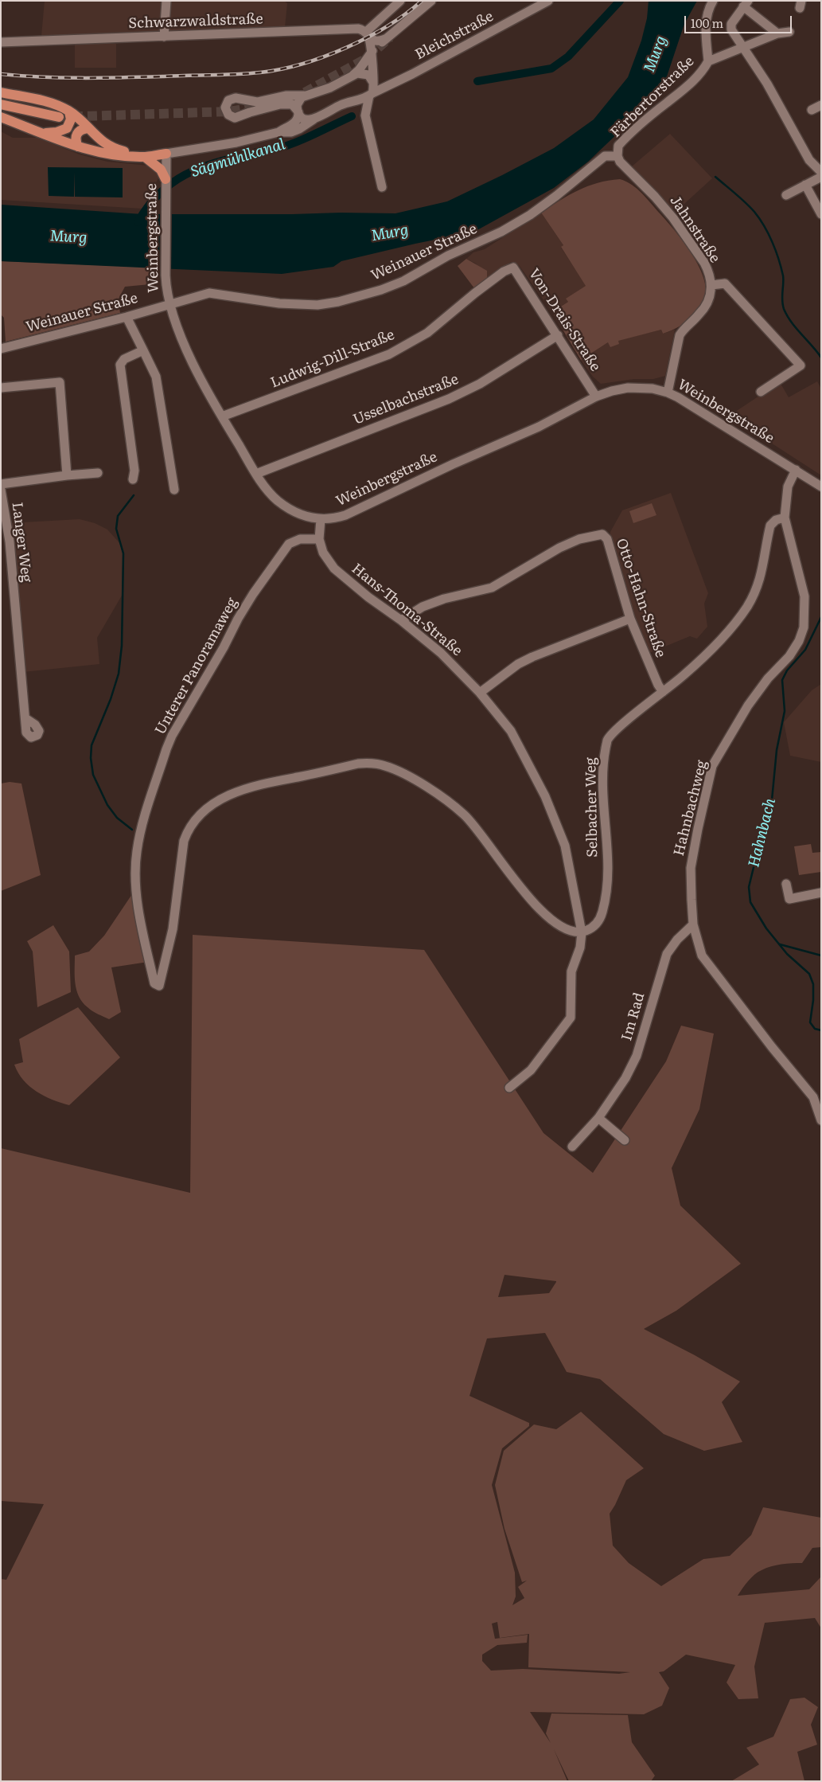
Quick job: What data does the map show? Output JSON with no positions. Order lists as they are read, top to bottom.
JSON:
{
  "streets": {
    "street": [
      "Schwarzwaldstraße",
      "Bleichstraße",
      "Färbertorstraße",
      "Jahnstraße",
      "Weinbergstraße",
      "Weinauer Straße",
      "Von-Drais-Straße",
      "Ludwig-Dill-Straße",
      "Usselbachstraße",
      "Langer Weg",
      "Otto-Hahn-Straße",
      "Hans-Thoma-Straße",
      "Unterer Panoramaweg",
      "Selbacher Weg",
      "Hahnbachweg",
      "Im Rad"
    ]
  },
  "crossings": [
    ["Färbertorstraße", "Jahnstraße"],
    ["Färbertorstraße", "Weinauer Straße"],
    ["Jahnstraße", "Weinbergstraße"],
    ["Weinbergstraße", "Weinauer Straße"],
    ["Weinbergstraße", "Von-Drais-Straße"],
    ["Weinbergstraße", "Ludwig-Dill-Straße"],
    ["Weinbergstraße", "Usselbachstraße"],
    ["Weinbergstraße", "Hans-Thoma-Straße"],
    ["Weinbergstraße", "Hahnbachweg"],
    ["Von-Drais-Straße", "Ludwig-Dill-Straße"],
    ["Von-Drais-Straße", "Usselbachstraße"],
    ["Otto-Hahn-Straße", "Hans-Thoma-Straße"],
    ["Otto-Hahn-Straße", "Selbacher Weg"],
    ["Hans-Thoma-Straße", "Unterer Panoramaweg"],
    ["Hans-Thoma-Straße", "Selbacher Weg"],
    ["Unterer Panoramaweg", "Selbacher Weg"],
    ["Selbacher Weg", "Hahnbachweg"],
    ["Hahnbachweg", "Im Rad"]
  ],
  "water": ["Murg", "Sägmühlkanal", "Hahnbach"],
  "scale_bar": "100 m"
}
